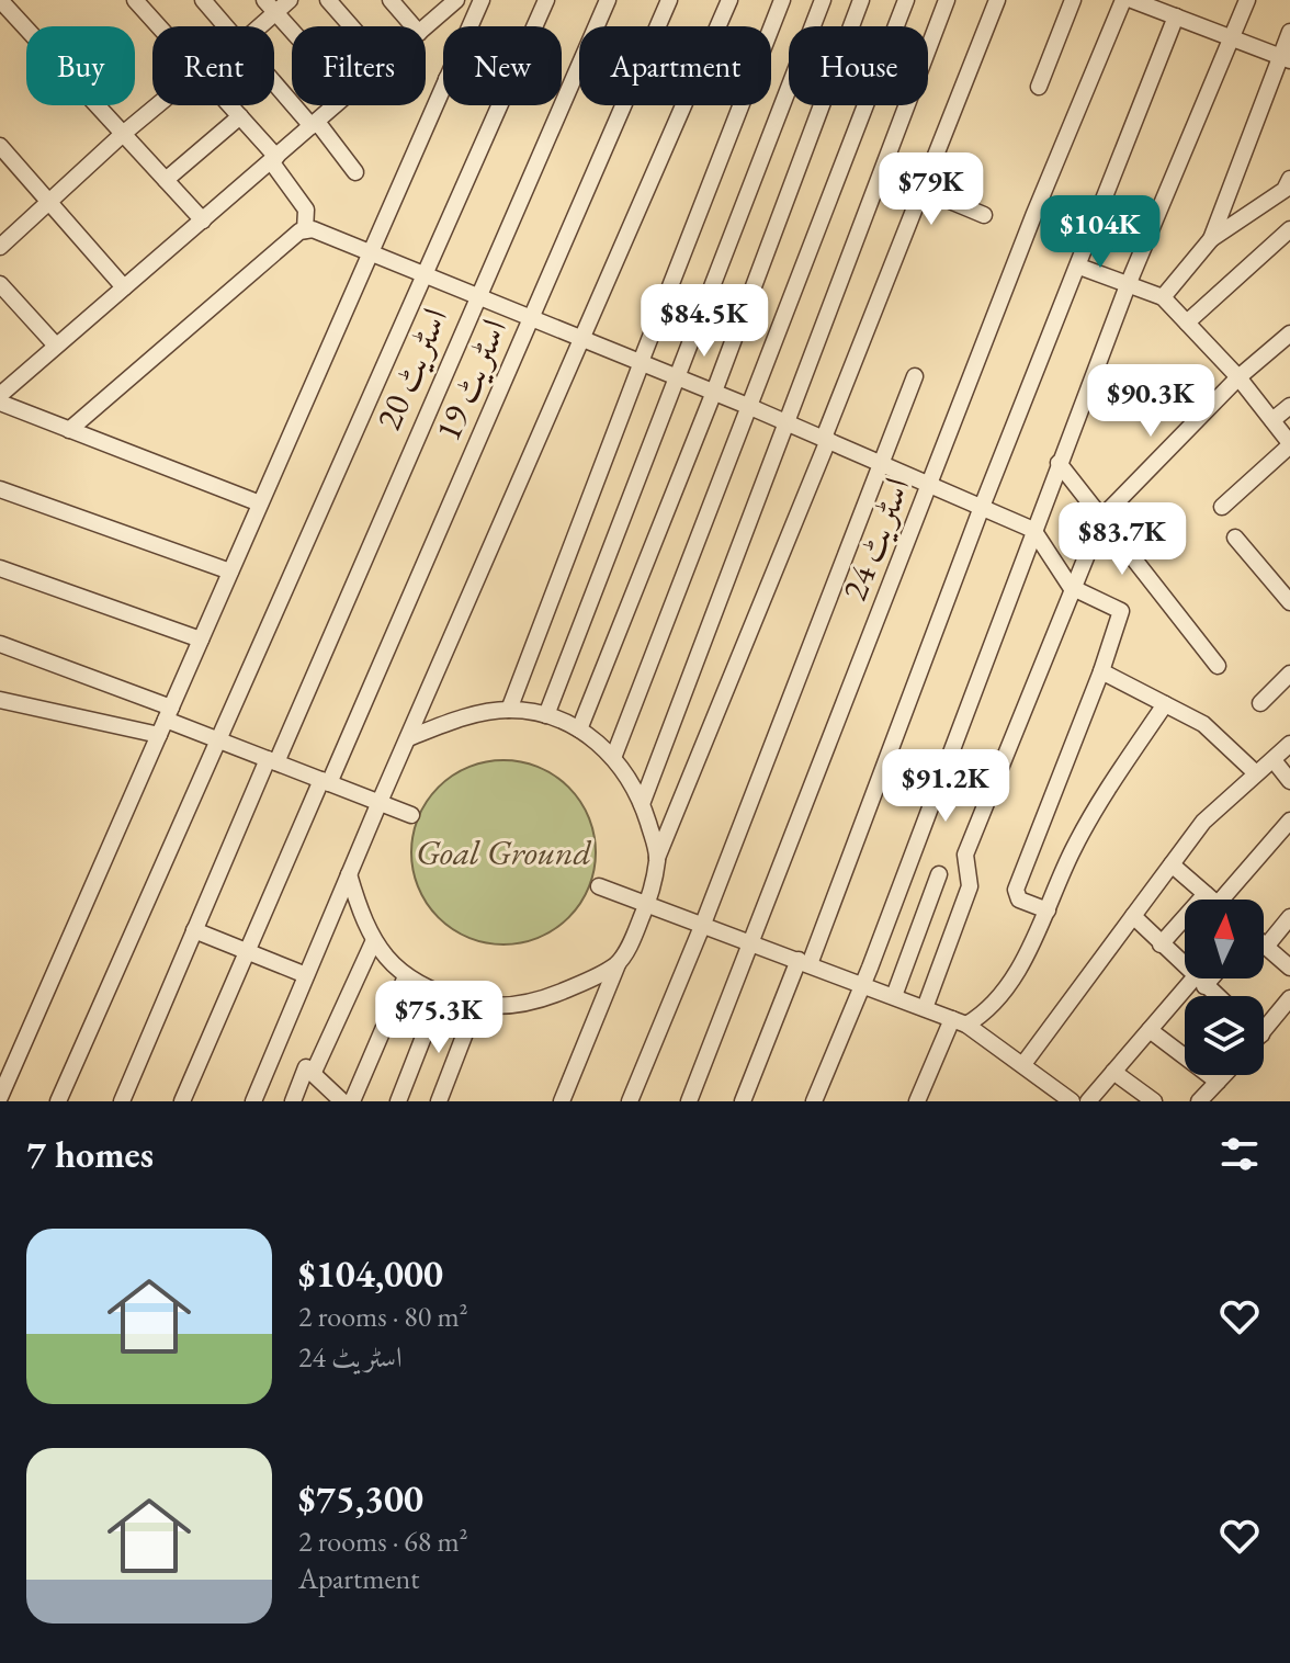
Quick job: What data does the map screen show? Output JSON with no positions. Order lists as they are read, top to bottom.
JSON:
{
  "streets": {
    "street": ["اسٹریٹ 20", "اسٹریٹ 19", "اسٹریٹ 24"]
  },
  "parks": ["Goal Ground"],
  "north": "top",
  "page": {
    "chip": [
      "Buy",
      "Rent",
      "Filters",
      "New",
      "Apartment",
      "House"
    ],
    "price": [
      "$79K",
      "$104K",
      "$84.5K",
      "$90.3K",
      "$83.7K",
      "$91.2K",
      "$75.3K"
    ],
    "heading": "7 homes",
    "list": [
      {
        "name": "$104,000",
        "note": "2 rooms · 80 m² · اسٹریٹ 24"
      },
      {
        "name": "$75,300",
        "note": "2 rooms · 68 m² · Apartment"
      }
    ]
  }
}
